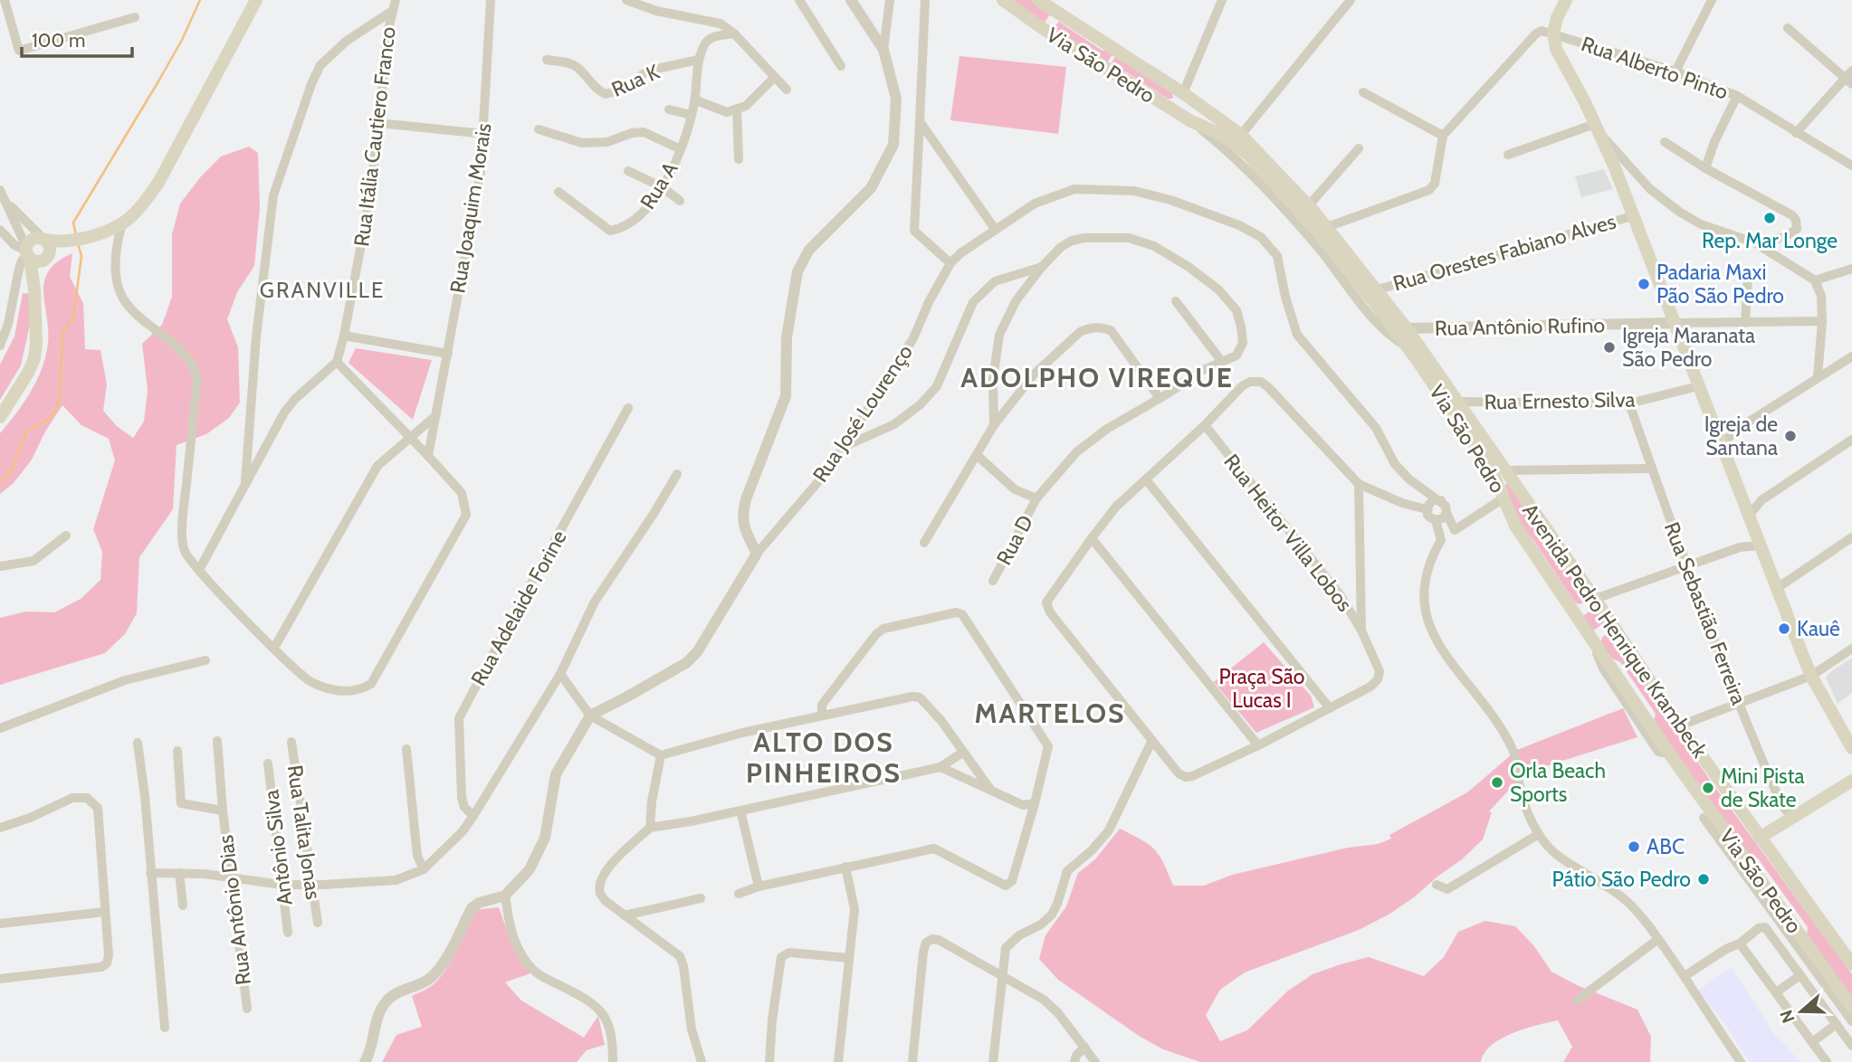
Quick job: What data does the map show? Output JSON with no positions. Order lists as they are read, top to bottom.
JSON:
{
  "streets": {
    "main road": ["Via São Pedro", "Avenida Pedro Henrique Krambeck"],
    "street": [
      "Rua Alberto Pinto",
      "Rua K",
      "Rua Itália Cautiero Franco",
      "Rua A",
      "Rua Joaquim Morais",
      "Rua Orestes Fabiano Alves",
      "Rua Antônio Rufino",
      "Rua Ernesto Silva",
      "Rua José Lourenço",
      "Rua Heitor Villa Lobos",
      "Rua D",
      "Rua Adelaide Forine",
      "Rua Sebastião Ferreira",
      "Rua Talita Jonas",
      "Antônio Silva",
      "Rua Antônio Dias"
    ]
  },
  "crossings": [
    ["Rua K", "Rua A"],
    ["Rua Orestes Fabiano Alves", "Avenida Pedro Henrique Krambeck"],
    ["Rua Antônio Rufino", "Avenida Pedro Henrique Krambeck"],
    ["Rua Ernesto Silva", "Rua Sebastião Ferreira"],
    ["Rua Ernesto Silva", "Avenida Pedro Henrique Krambeck"]
  ],
  "districts": [
    "GRANVILLE",
    "ADOLPHO VIREQUE",
    "MARTELOS",
    "ALTO DOS PINHEIROS"
  ],
  "parks": ["Praça São Lucas I"],
  "places": [
    "Rep. Mar Longe",
    "Padaria Maxi Pão São Pedro",
    "Igreja Maranata São Pedro",
    "Igreja de Santana",
    "Kauê",
    "Orla Beach Sports",
    "Mini Pista de Skate",
    "ABC",
    "Pátio São Pedro"
  ],
  "scale_bar": "100 m",
  "north": "left"
}
